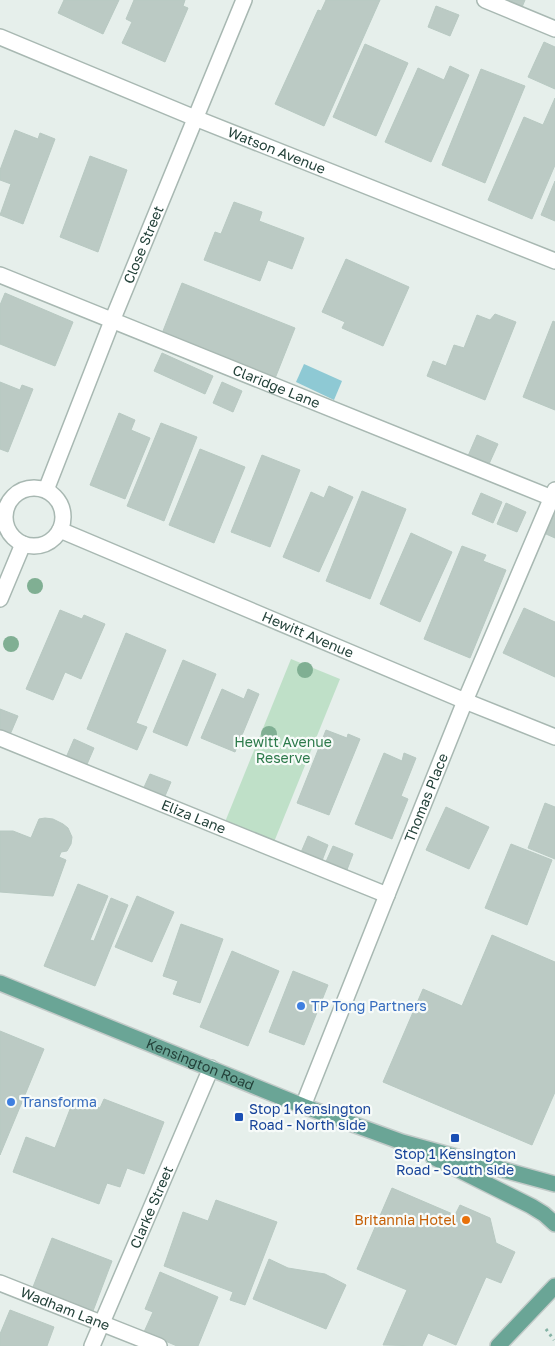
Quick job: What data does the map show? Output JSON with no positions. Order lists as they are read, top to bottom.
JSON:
{
  "streets": {
    "main road": ["Kensington Road"],
    "street": [
      "Watson Avenue",
      "Close Street",
      "Claridge Lane",
      "Hewitt Avenue",
      "Thomas Place",
      "Eliza Lane",
      "Clarke Street",
      "Wadham Lane"
    ]
  },
  "crossings": [
    ["Watson Avenue", "Close Street"],
    ["Close Street", "Claridge Lane"],
    ["Close Street", "Hewitt Avenue"],
    ["Claridge Lane", "Thomas Place"],
    ["Hewitt Avenue", "Thomas Place"],
    ["Thomas Place", "Eliza Lane"],
    ["Thomas Place", "Kensington Road"],
    ["Kensington Road", "Clarke Street"],
    ["Clarke Street", "Wadham Lane"]
  ],
  "parks": ["Hewitt Avenue Reserve"],
  "places": {
    "other": ["TP Tong Partners", "Transforma", "Britannia Hotel"],
    "transit": ["Stop 1 Kensington Road - North side", "Stop 1 Kensington Road - South side"]
  }
}
